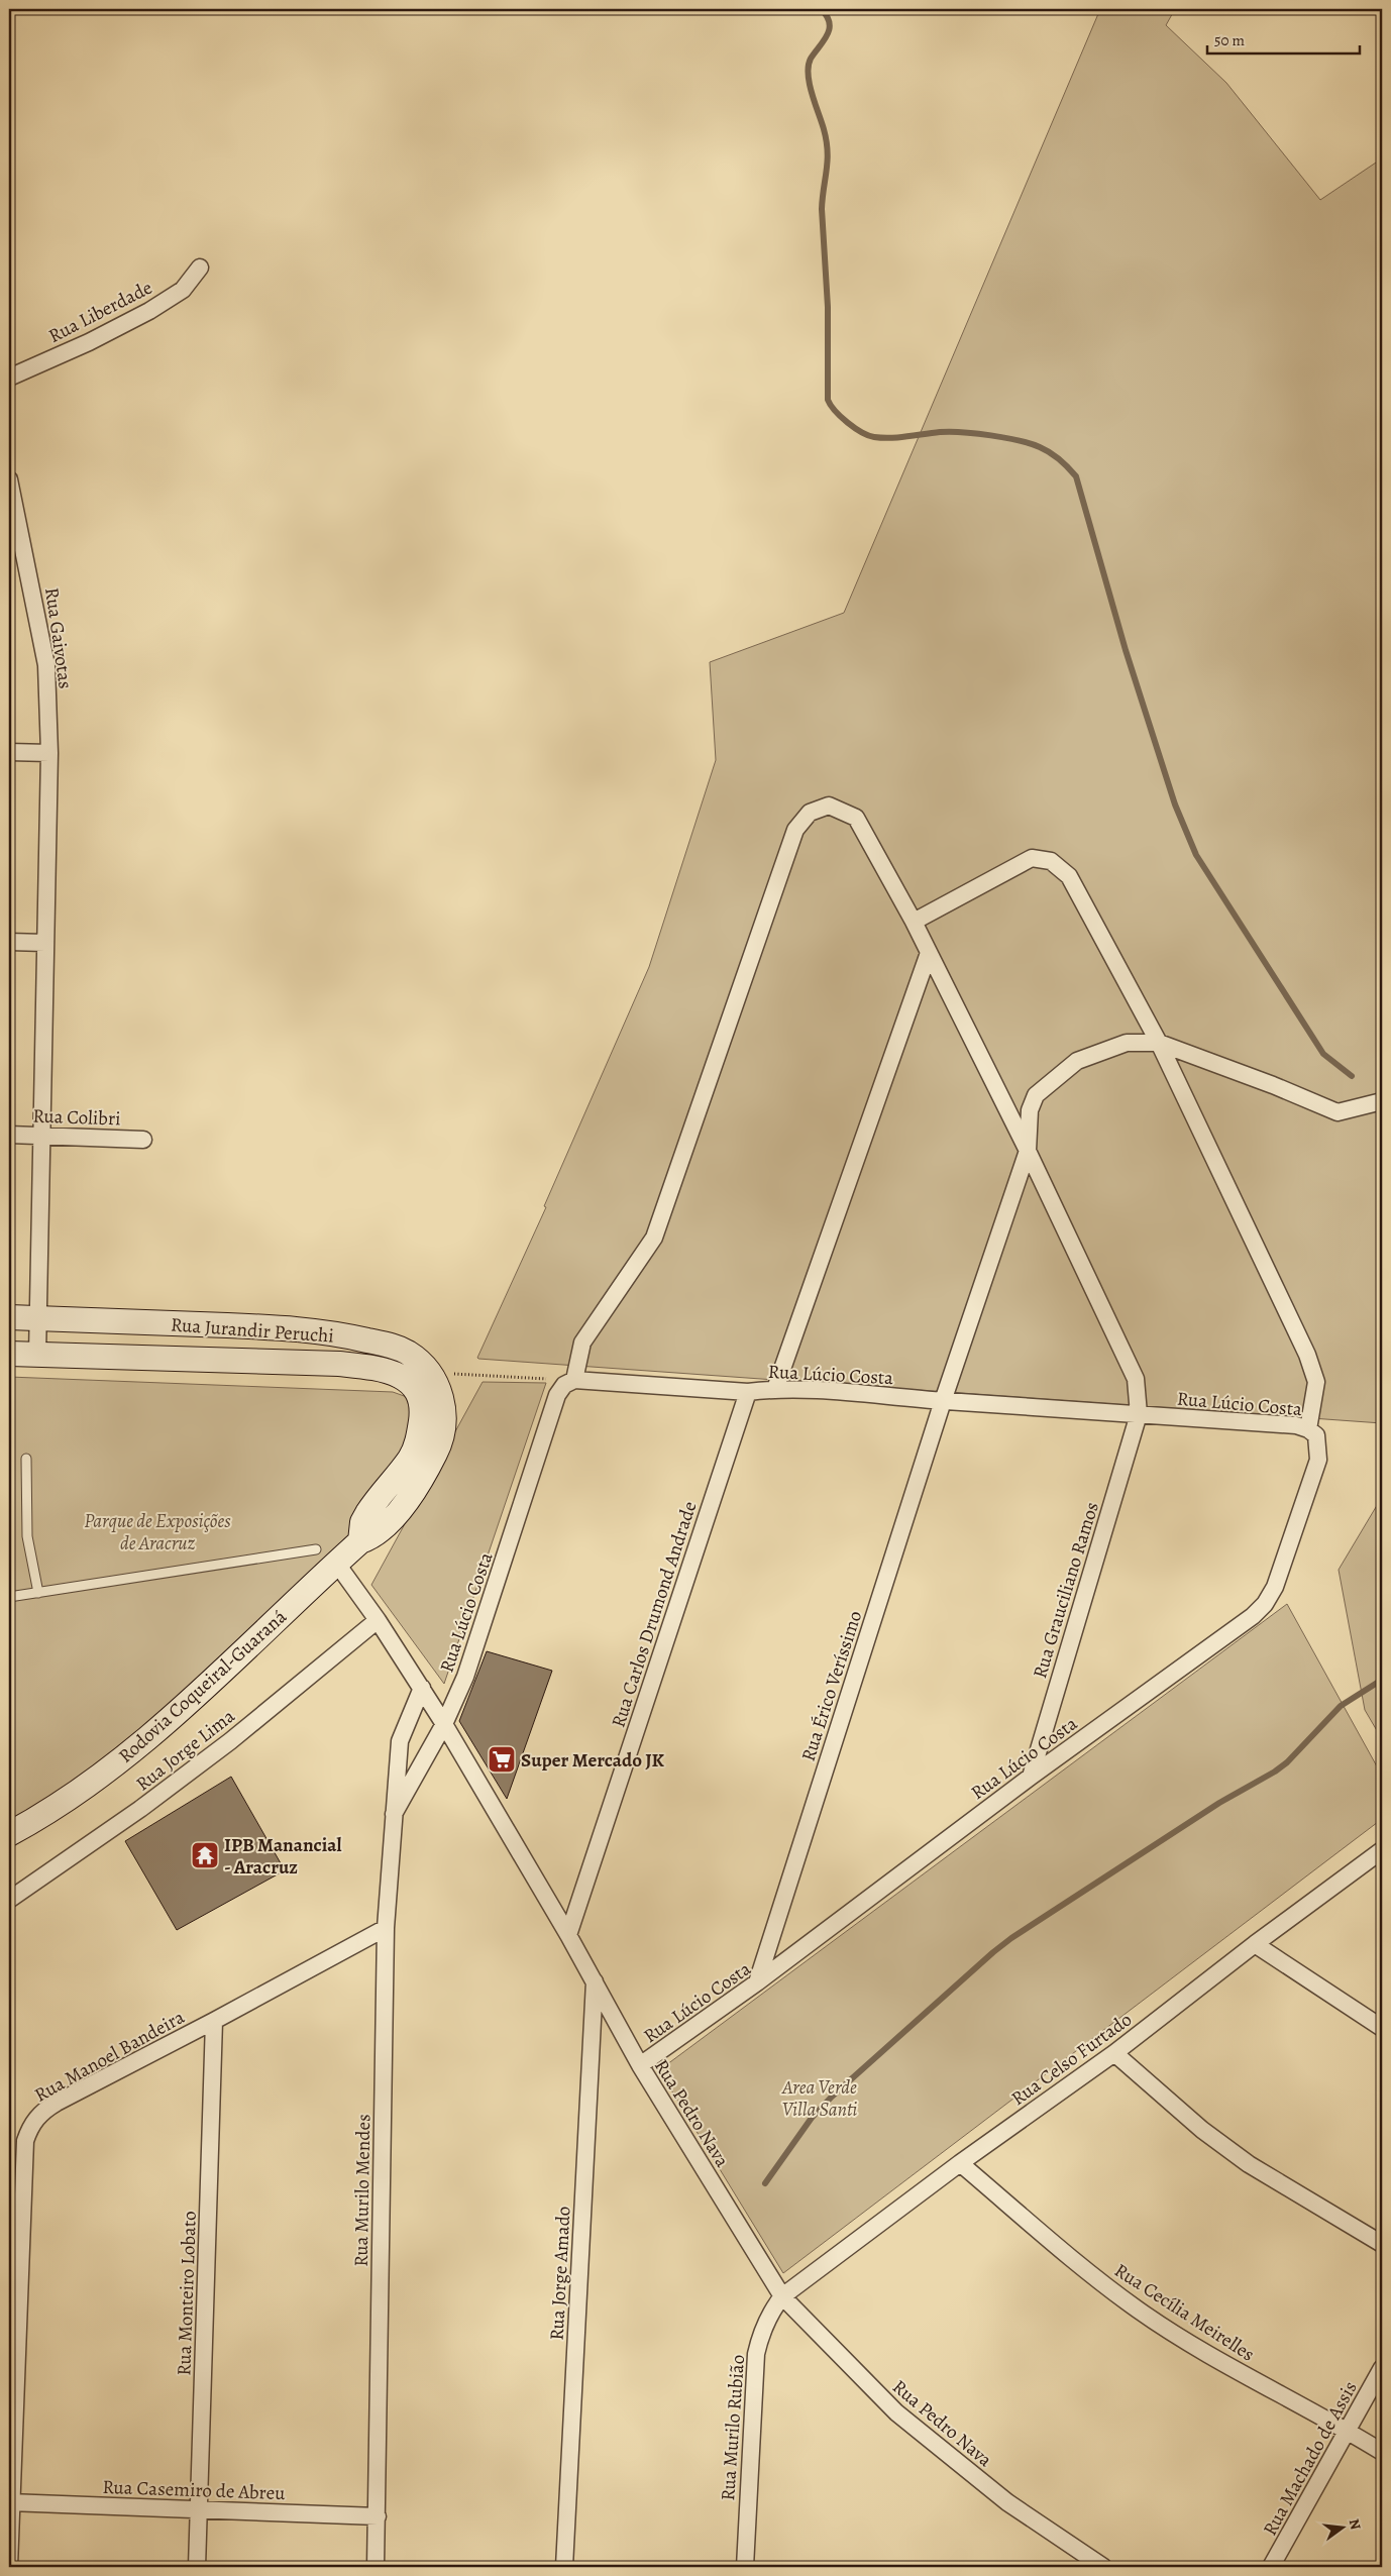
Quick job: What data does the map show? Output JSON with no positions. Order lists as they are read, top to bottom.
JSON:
{
  "streets": {
    "street": [
      "Rua Liberdade",
      "Rua Gaivotas",
      "Rua Colibri",
      "Rua Jurandir Peruchi",
      "Rua Lúcio Costa",
      "Rua Grauciliano Ramos",
      "Rua Carlos Drumond Andrade",
      "Rodovia Coqueiral-Guaraná",
      "Rua Érico Veríssimo",
      "Rua Jorge Lima",
      "Rua Manoel Bandeira",
      "Rua Celso Furtado",
      "Rua Pedro Nava",
      "Rua Murilo Mendes",
      "Rua Jorge Amado",
      "Rua Monteiro Lobato",
      "Rua Cecília Meirelles",
      "Rua Murilo Rubião",
      "Rua Machado de Assis",
      "Rua Casemiro de Abreu"
    ]
  },
  "crossings": [
    ["Rua Gaivotas", "Rua Colibri"],
    ["Rua Gaivotas", "Rua Jurandir Peruchi"],
    ["Rua Jurandir Peruchi", "Rodovia Coqueiral-Guaraná"],
    ["Rua Lúcio Costa", "Rua Grauciliano Ramos"],
    ["Rua Lúcio Costa", "Rua Carlos Drumond Andrade"],
    ["Rua Lúcio Costa", "Rua Érico Veríssimo"],
    ["Rua Lúcio Costa", "Rua Pedro Nava"],
    ["Rua Lúcio Costa", "Rua Murilo Mendes"],
    ["Rua Carlos Drumond Andrade", "Rua Pedro Nava"],
    ["Rodovia Coqueiral-Guaraná", "Rua Pedro Nava"],
    ["Rua Jorge Lima", "Rua Pedro Nava"],
    ["Rua Manoel Bandeira", "Rua Murilo Mendes"],
    ["Rua Manoel Bandeira", "Rua Monteiro Lobato"],
    ["Rua Manoel Bandeira", "Rua Casemiro de Abreu"],
    ["Rua Celso Furtado", "Rua Pedro Nava"],
    ["Rua Celso Furtado", "Rua Cecília Meirelles"],
    ["Rua Celso Furtado", "Rua Murilo Rubião"],
    ["Rua Pedro Nava", "Rua Murilo Mendes"],
    ["Rua Pedro Nava", "Rua Jorge Amado"],
    ["Rua Pedro Nava", "Rua Murilo Rubião"],
    ["Rua Murilo Mendes", "Rua Casemiro de Abreu"],
    ["Rua Monteiro Lobato", "Rua Casemiro de Abreu"],
    ["Rua Cecília Meirelles", "Rua Machado de Assis"]
  ],
  "parks": ["Parque de Exposições de Aracruz", "Area Verde Villa Santi"],
  "places": {
    "supermarket": ["Super Mercado JK"],
    "temple": ["IPB Manancial - Aracruz"]
  },
  "scale_bar": "50 m",
  "north": "right"
}
